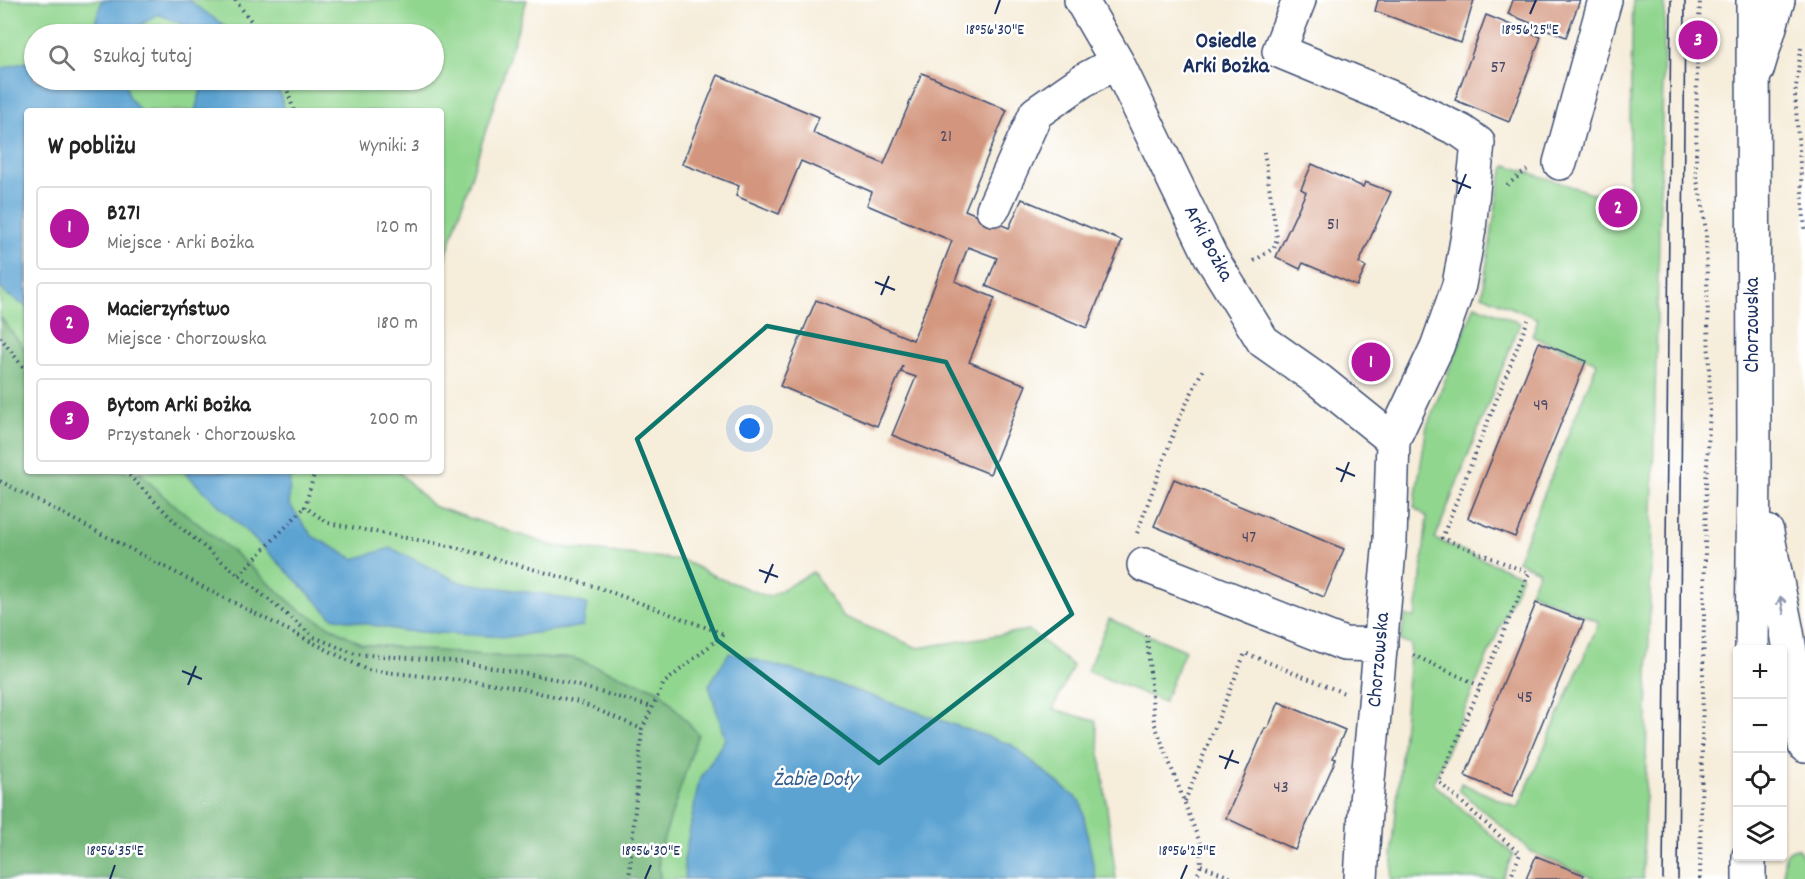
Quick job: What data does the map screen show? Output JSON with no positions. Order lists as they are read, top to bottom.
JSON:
{
  "streets": {
    "street": ["Arki Bożka", "Chorzowska"]
  },
  "crossings": [
    ["Arki Bożka", "Chorzowska"]
  ],
  "districts": ["Osiedle Arki Bożka"],
  "water": ["Żabie Doły"],
  "house_numbers": [
    "57",
    "21",
    "51",
    "49",
    "47",
    "45",
    "43"
  ],
  "page": {
    "pins": ["3", "2", "1"],
    "search": "Szukaj tutaj",
    "heading": ["W pobliżu", "Wyniki: 3"],
    "list": [
      {
        "mark": "1",
        "name": "B271",
        "note": "Miejsce · Arki Bożka",
        "value": "120 m"
      },
      {
        "mark": "2",
        "name": "Macierzyństwo",
        "note": "Miejsce · Chorzowska",
        "value": "180 m"
      },
      {
        "mark": "3",
        "name": "Bytom Arki Bożka",
        "note": "Przystanek · Chorzowska",
        "value": "200 m"
      }
    ],
    "map_buttons": ["+", "−"]
  },
  "coordinates": ["18°56'30\"E", "18°56'25\"E", "18°56'35\"E"]
}
